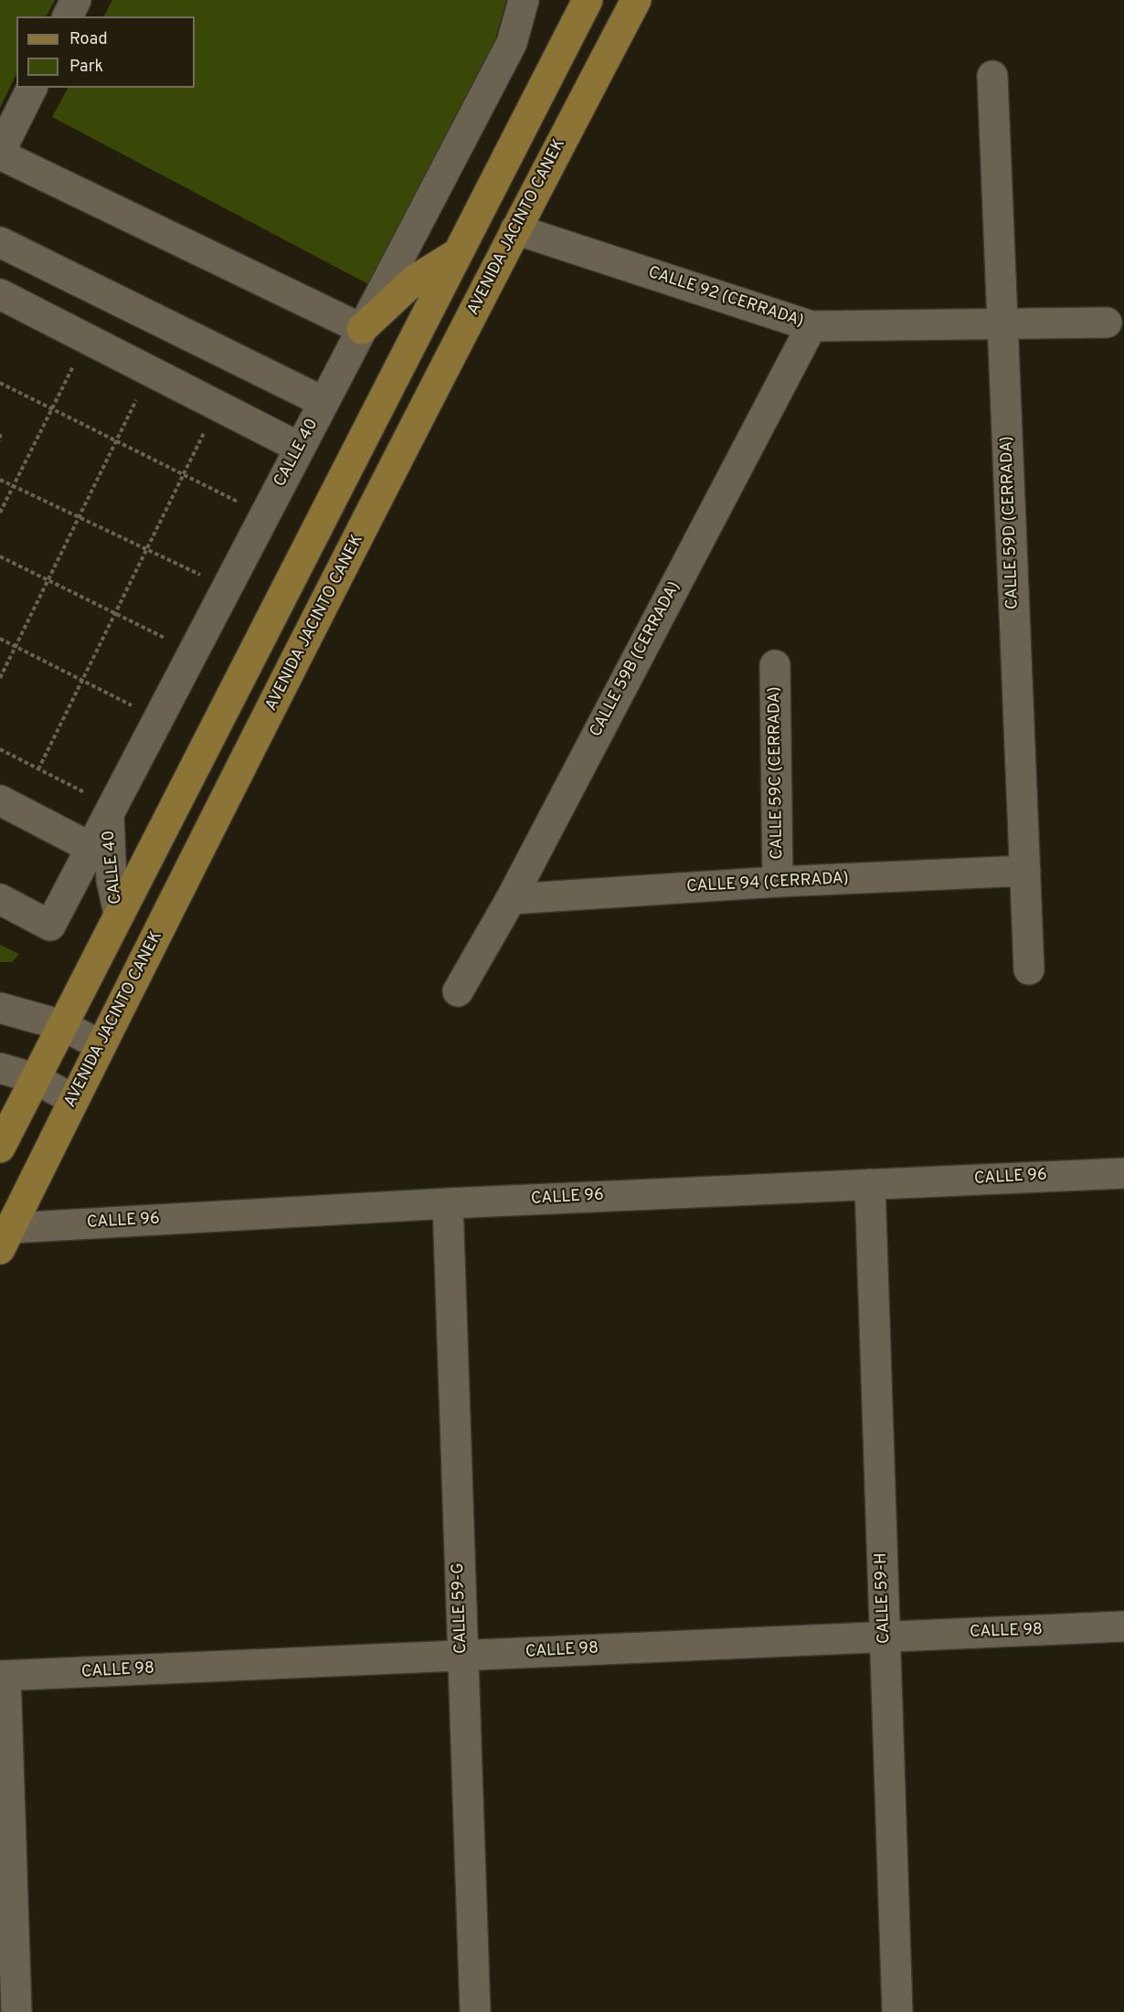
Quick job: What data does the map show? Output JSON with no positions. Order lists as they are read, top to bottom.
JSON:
{
  "streets": {
    "main road": ["AVENIDA JACINTO CANEK"],
    "street": [
      "CALLE 92 (CERRADA)",
      "CALLE 40",
      "CALLE 59D (CERRADA)",
      "CALLE 59B (CERRADA)",
      "CALLE 59C (CERRADA)",
      "CALLE 94 (CERRADA)",
      "CALLE 96",
      "CALLE 59-H",
      "CALLE 59-G",
      "CALLE 98"
    ]
  },
  "crossings": [
    ["AVENIDA JACINTO CANEK", "CALLE 92 (CERRADA)"],
    ["AVENIDA JACINTO CANEK", "CALLE 96"],
    ["CALLE 92 (CERRADA)", "CALLE 59D (CERRADA)"],
    ["CALLE 92 (CERRADA)", "CALLE 59B (CERRADA)"],
    ["CALLE 59D (CERRADA)", "CALLE 94 (CERRADA)"],
    ["CALLE 59B (CERRADA)", "CALLE 94 (CERRADA)"],
    ["CALLE 59C (CERRADA)", "CALLE 94 (CERRADA)"],
    ["CALLE 96", "CALLE 59-H"],
    ["CALLE 96", "CALLE 59-G"],
    ["CALLE 59-H", "CALLE 98"],
    ["CALLE 59-G", "CALLE 98"]
  ],
  "legend": ["Road", "Park"]
}
